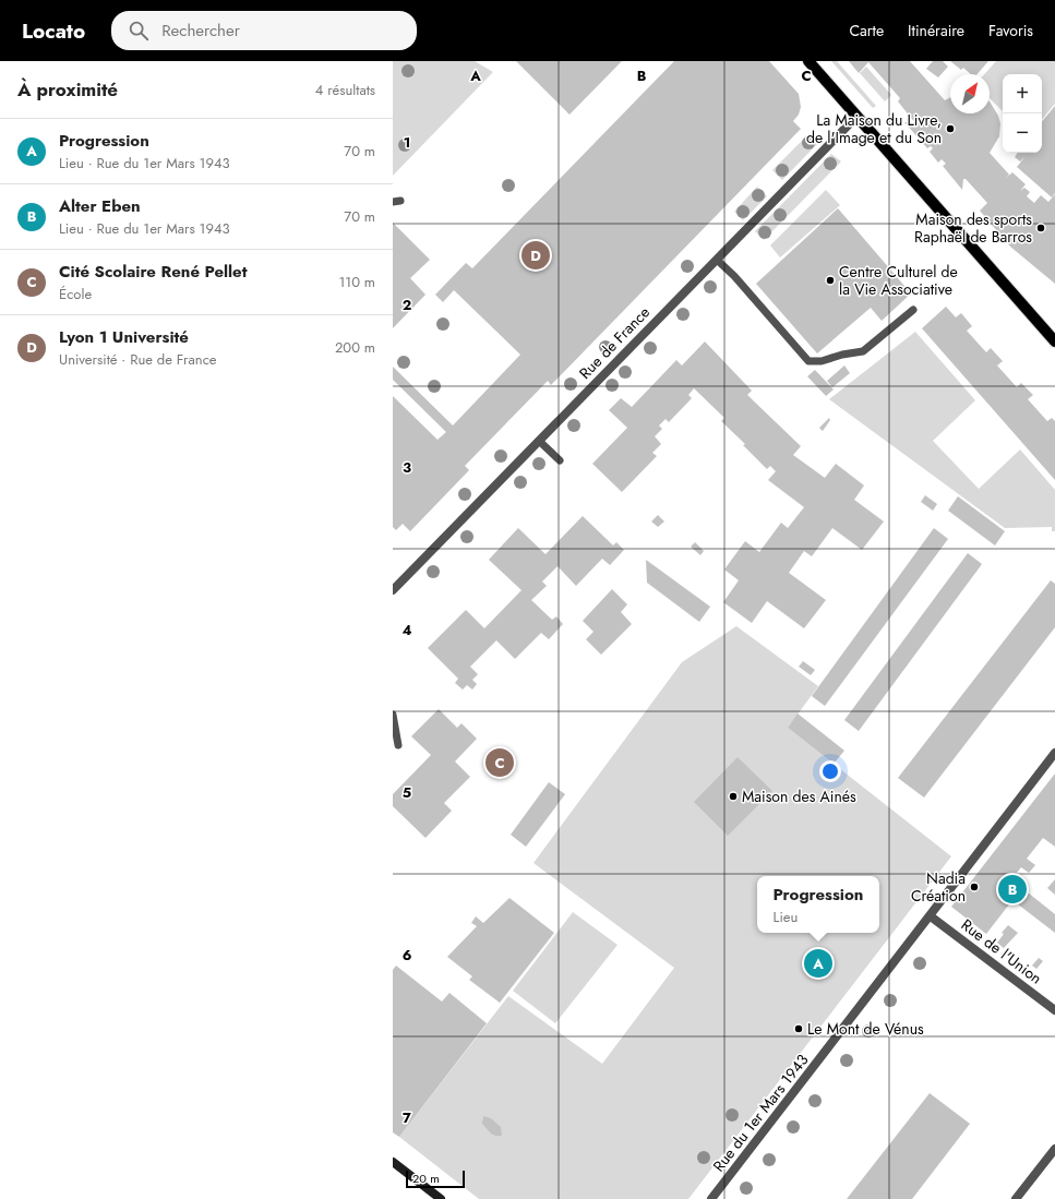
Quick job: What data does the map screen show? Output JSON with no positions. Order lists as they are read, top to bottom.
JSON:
{
  "streets": {
    "street": ["Rue de France", "Rue de l'Union", "Rue du 1er Mars 1943"]
  },
  "crossings": [
    ["Rue de l'Union", "Rue du 1er Mars 1943"]
  ],
  "places": [
    "La Maison du Livre, de l'Image et du Son",
    "Maison des sports Raphaël de Barros",
    "Centre Culturel de la Vie Associative",
    "Maison des Ainés",
    "Nadia Création",
    "Le Mont de Vénus"
  ],
  "scale_bar": "20 m",
  "north": "top right",
  "page": {
    "header": "Locato",
    "search": "Rechercher",
    "nav": ["Carte", "Itinéraire", "Favoris"],
    "heading": ["À proximité", "4 résultats"],
    "map_buttons": ["+", "−"],
    "list": [
      {
        "mark": "A",
        "name": "Progression",
        "note": "Lieu · Rue du 1er Mars 1943",
        "value": "70 m"
      },
      {
        "mark": "B",
        "name": "Alter Eben",
        "note": "Lieu · Rue du 1er Mars 1943",
        "value": "70 m"
      },
      {
        "mark": "C",
        "name": "Cité Scolaire René Pellet",
        "note": "École",
        "value": "110 m"
      },
      {
        "mark": "D",
        "name": "Lyon 1 Université",
        "note": "Université · Rue de France",
        "value": "200 m"
      }
    ],
    "pins": [
      "D",
      "C",
      "B",
      "A"
    ],
    "popup": ["Progression", "Lieu"],
    "scale": "20 m"
  },
  "grid": {
    "columns": ["A", "B", "C"],
    "rows": [
      "1",
      "2",
      "3",
      "4",
      "5",
      "6",
      "7"
    ]
  }
}
